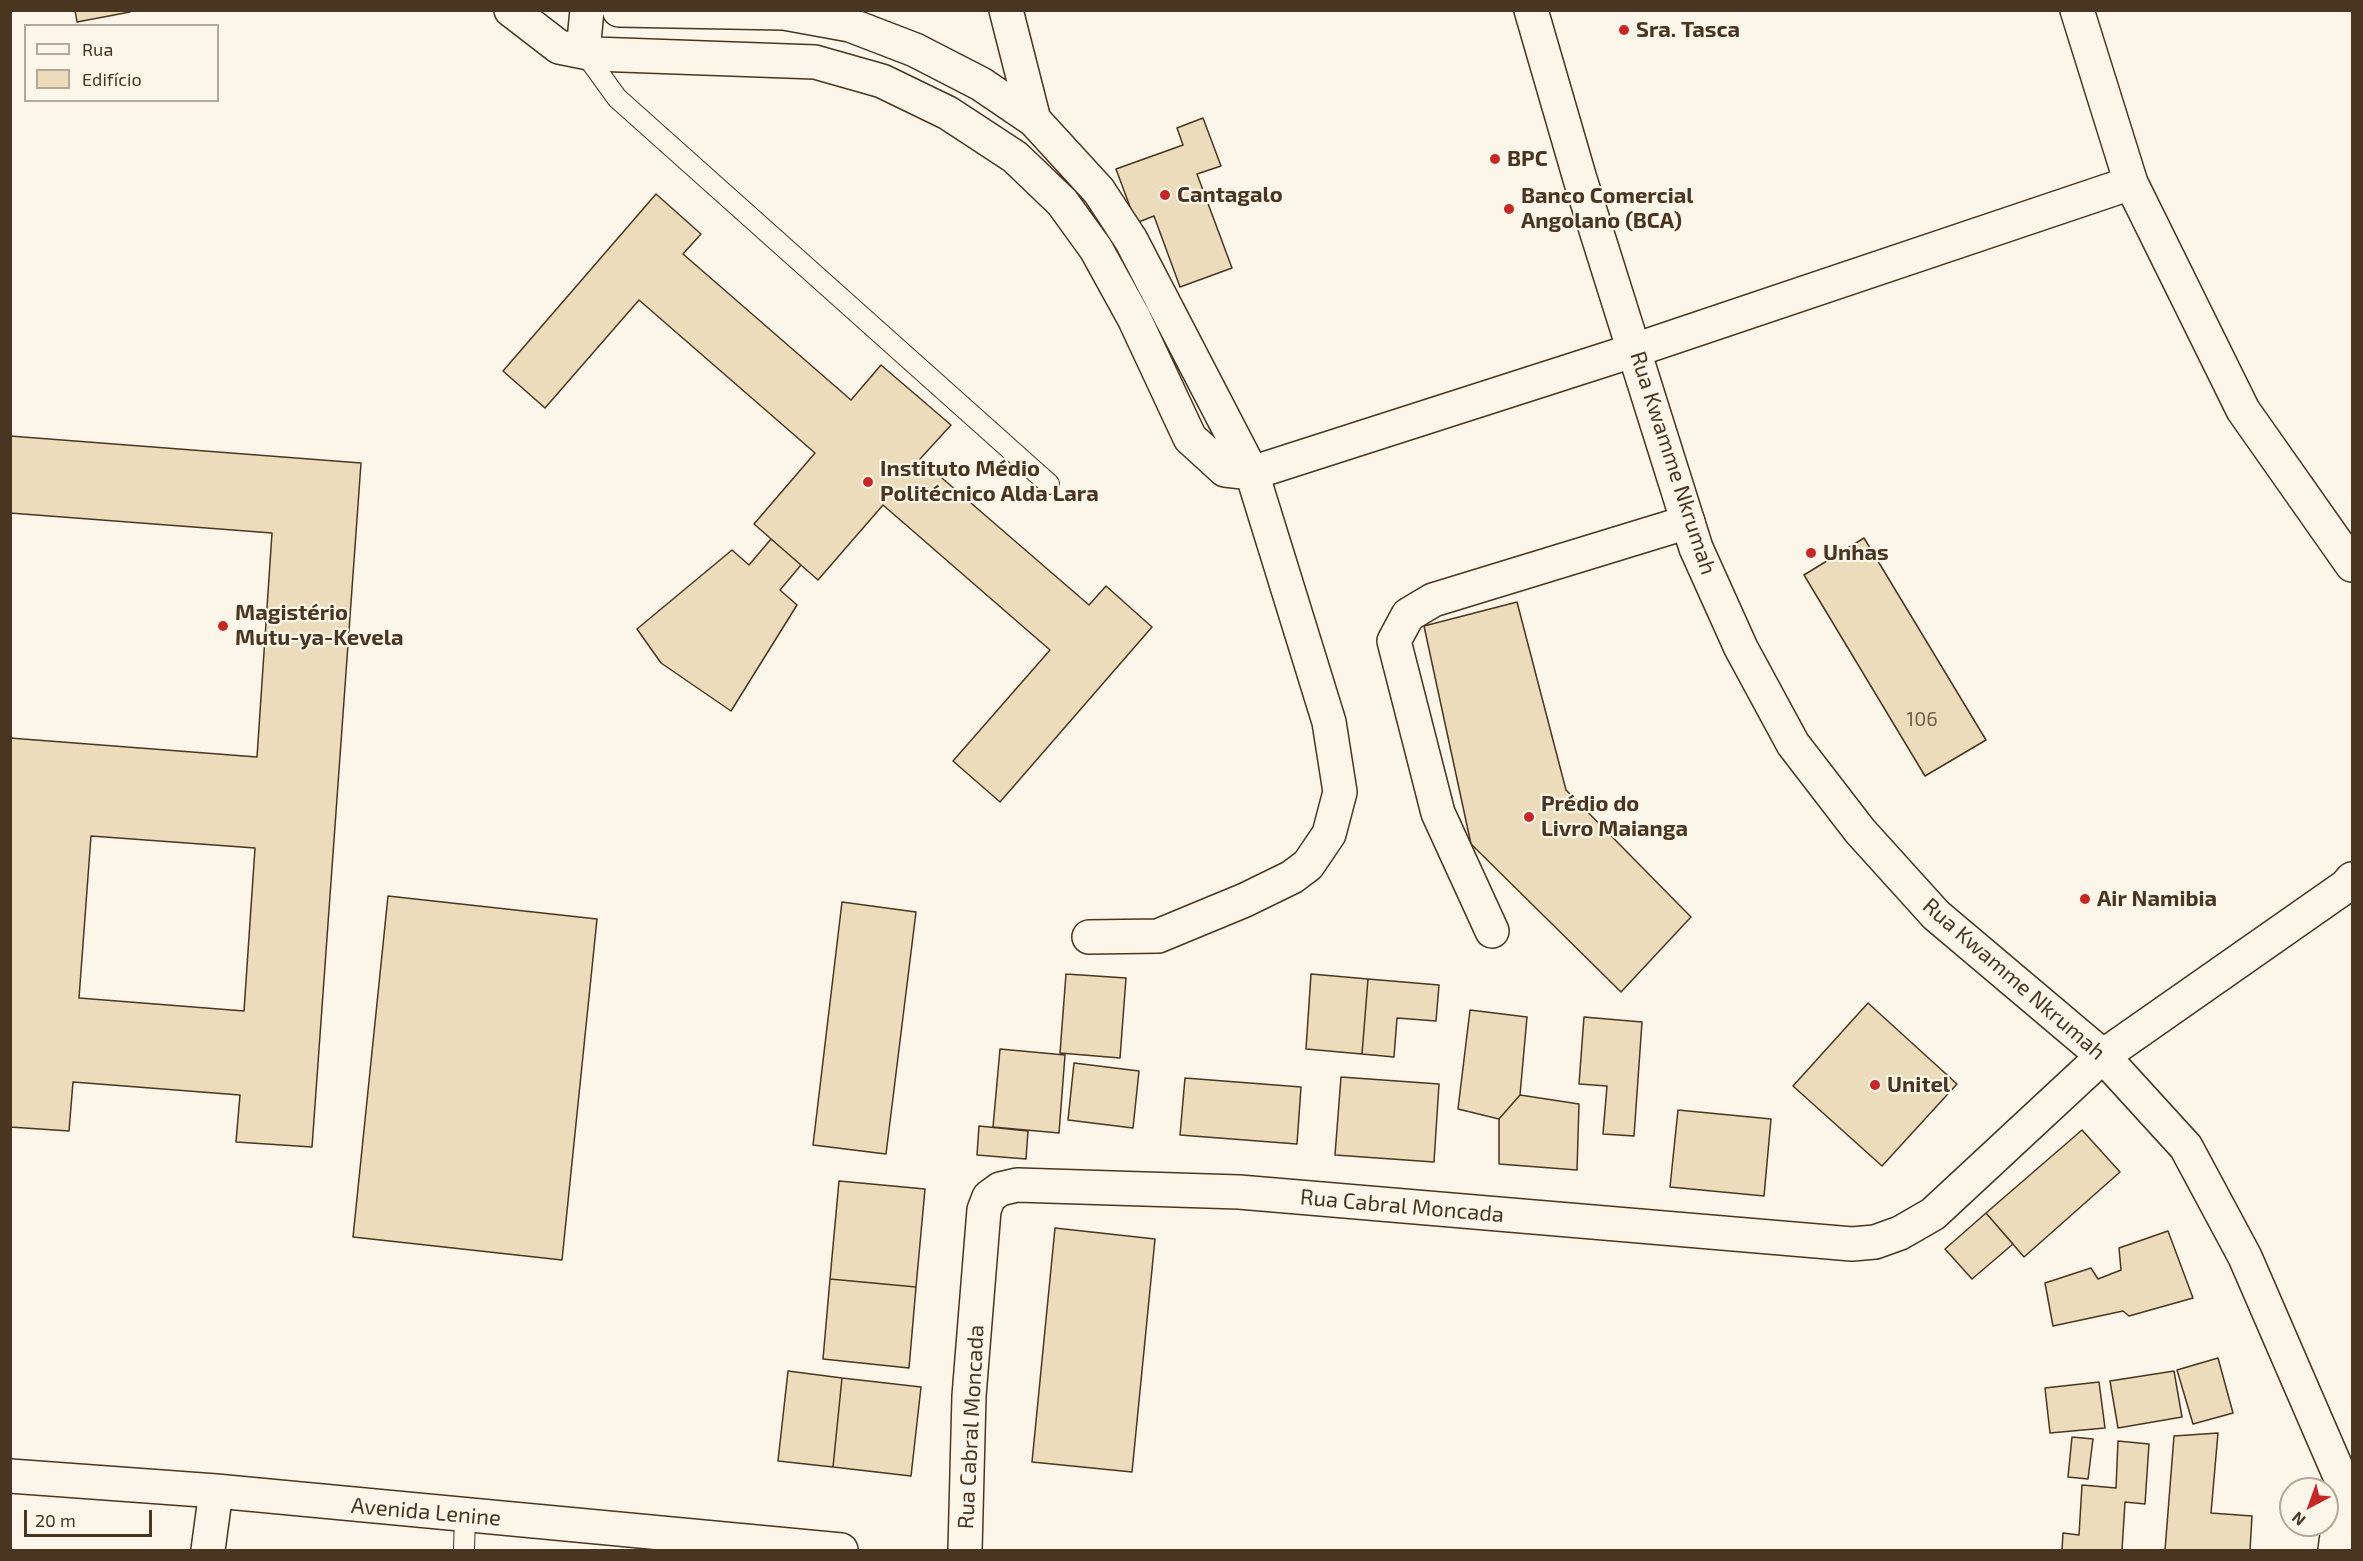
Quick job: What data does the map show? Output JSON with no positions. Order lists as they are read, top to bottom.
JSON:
{
  "streets": {
    "street": ["Rua Kwamme Nkrumah", "Rua Cabral Moncada", "Avenida Lenine"]
  },
  "crossings": [
    ["Rua Kwamme Nkrumah", "Rua Cabral Moncada"]
  ],
  "places": [
    "Sra. Tasca",
    "BPC",
    "Cantagalo",
    "Banco Comercial Angolano (BCA)",
    "Instituto Médio Politécnico Alda Lara",
    "Unhas",
    "Magistério Mutu-ya-Kevela",
    "Prédio do Livro Maianga",
    "Air Namibia",
    "Unitel"
  ],
  "house_numbers": ["106"],
  "legend": ["Rua", "Edifício"],
  "scale_bar": "20 m",
  "north": "bottom left"
}
